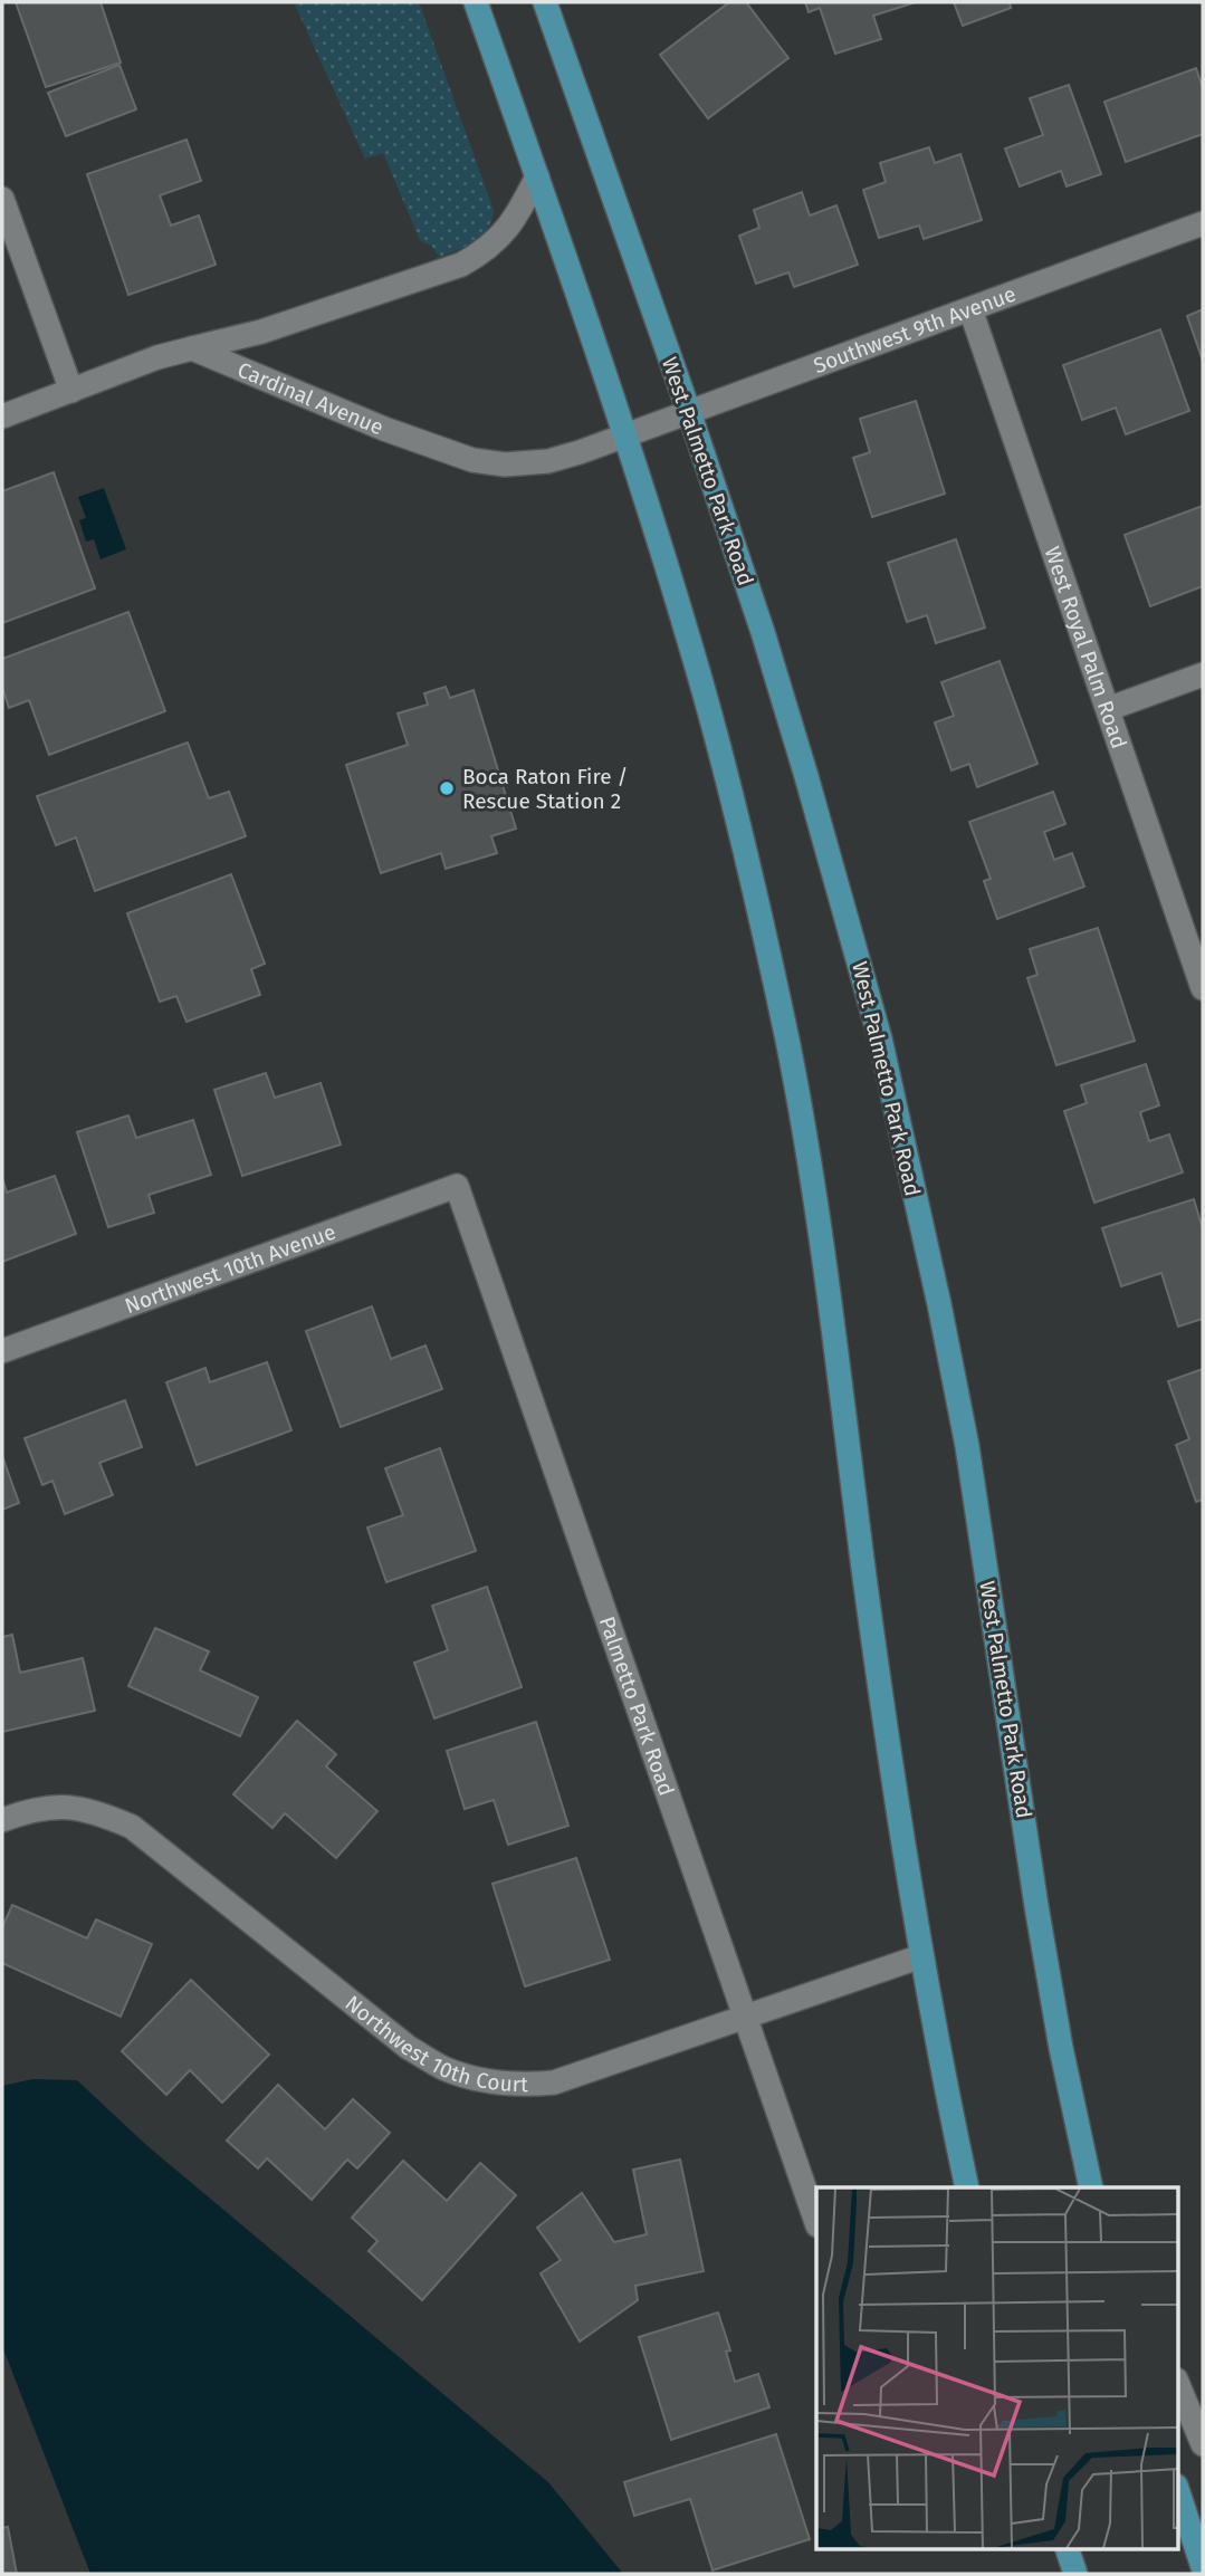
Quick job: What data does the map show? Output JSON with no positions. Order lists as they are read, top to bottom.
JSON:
{
  "streets": {
    "main road": ["West Palmetto Park Road"],
    "street": [
      "Southwest 9th Avenue",
      "Cardinal Avenue",
      "West Royal Palm Road",
      "Northwest 10th Avenue",
      "Palmetto Park Road",
      "Northwest 10th Court"
    ]
  },
  "crossings": [
    ["Southwest 9th Avenue", "Cardinal Avenue"],
    ["Southwest 9th Avenue", "West Palmetto Park Road"],
    ["Southwest 9th Avenue", "West Royal Palm Road"],
    ["Northwest 10th Avenue", "Palmetto Park Road"],
    ["Palmetto Park Road", "Northwest 10th Court"]
  ],
  "places": ["Boca Raton Fire / Rescue Station 2"]
}
